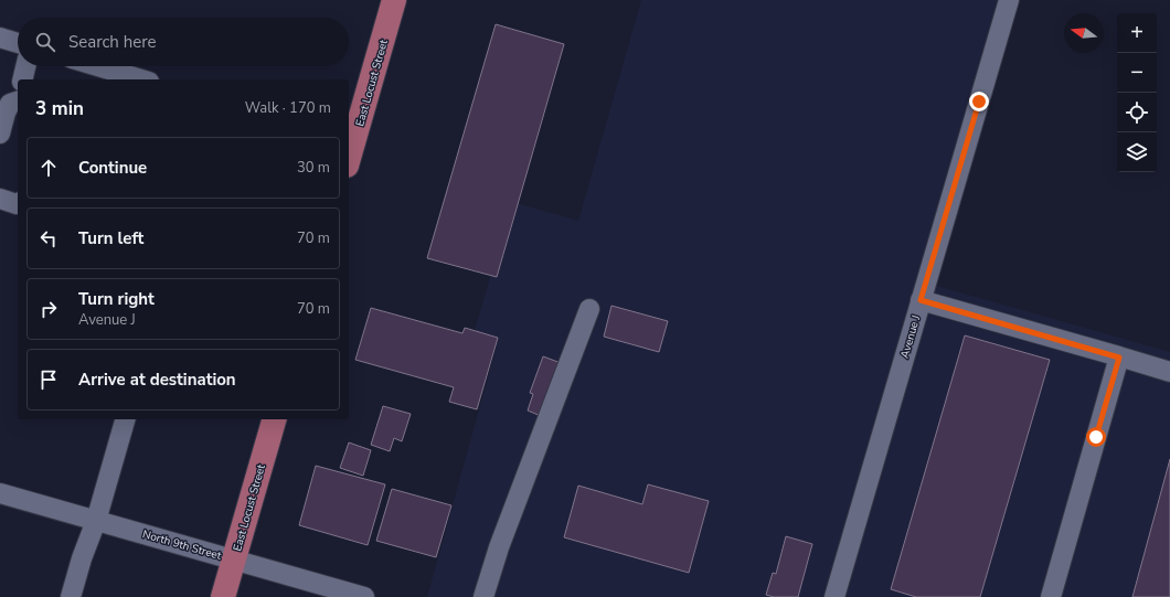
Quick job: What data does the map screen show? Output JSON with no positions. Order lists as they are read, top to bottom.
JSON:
{
  "streets": {
    "main road": ["East Locust Street"],
    "street": ["Avenue J", "North 9th Street"]
  },
  "crossings": [
    ["East Locust Street", "North 9th Street"]
  ],
  "north": "left",
  "page": {
    "map_buttons": ["+", "−"],
    "search": "Search here",
    "heading": ["3 min", "Walk · 170 m"],
    "list": [
      ["Continue", "30 m"],
      ["Turn left", "70 m"],
      ["Turn right", "Avenue J", "70 m"],
      "Arrive at destination"
    ]
  }
}
